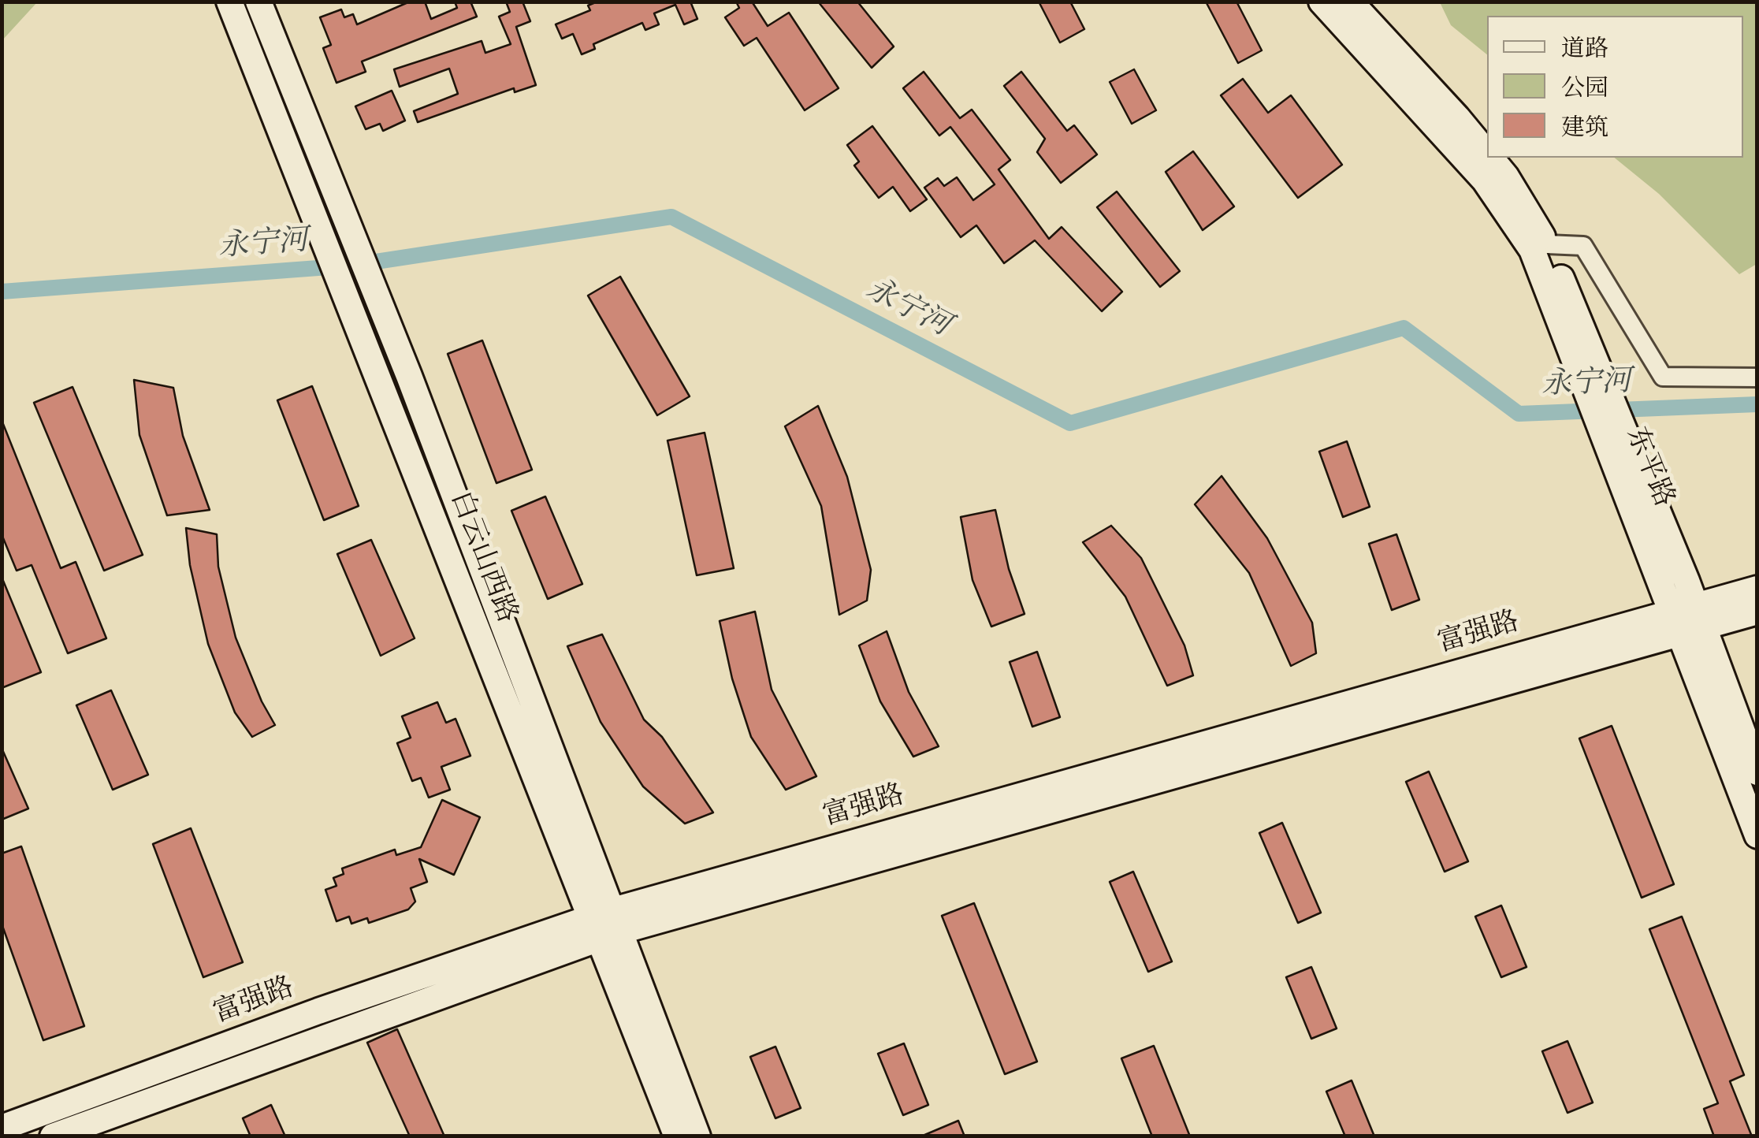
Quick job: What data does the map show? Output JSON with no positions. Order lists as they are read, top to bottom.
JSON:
{
  "streets": {
    "main road": ["东平路", "白云山西路", "富强路"]
  },
  "crossings": [
    ["东平路", "富强路"],
    ["白云山西路", "富强路"]
  ],
  "water": ["永宁河"],
  "legend": ["道路", "公园", "建筑"]
}
